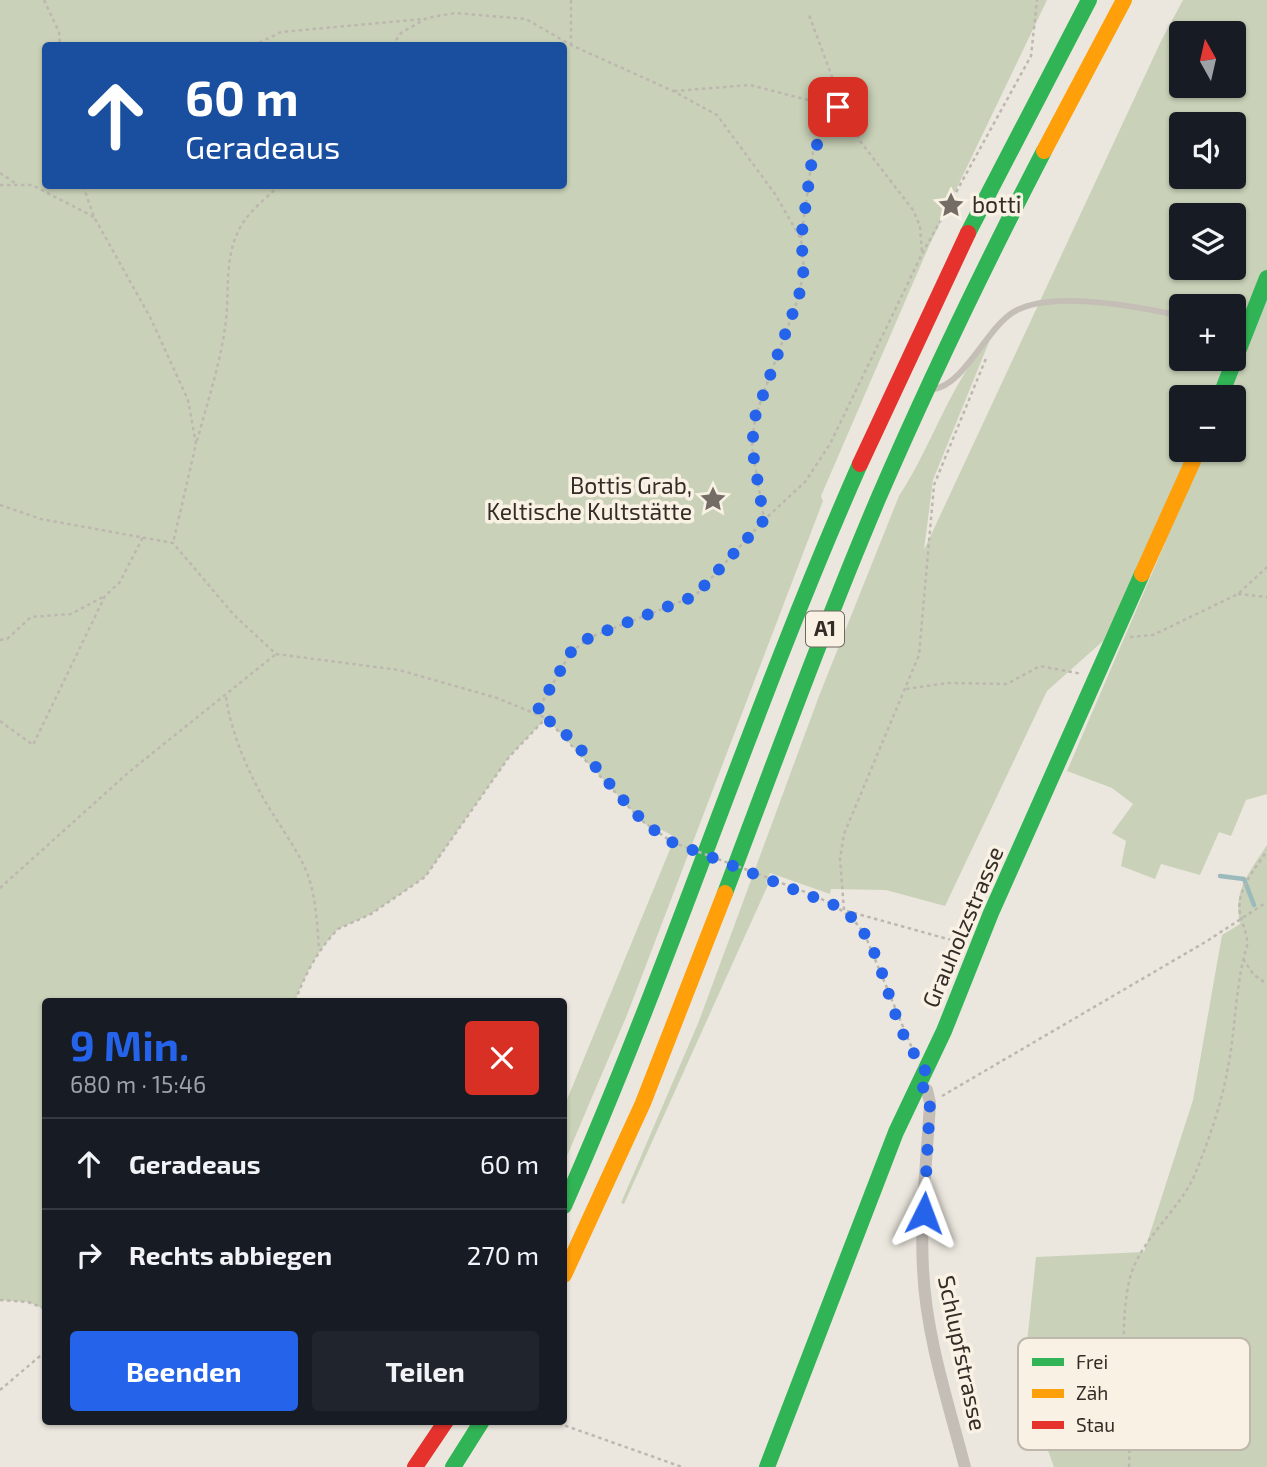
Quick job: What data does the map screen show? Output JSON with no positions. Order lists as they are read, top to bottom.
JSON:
{
  "streets": {
    "main road": ["A1", "Grauholzstrasse"],
    "street": ["Schlupfstrasse"]
  },
  "places": {
    "place": ["botti", "Bottis Grab, Keltische Kultstätte"]
  },
  "legend": ["Frei", "Zäh", "Stau"],
  "north": "top",
  "page": {
    "map_buttons": ["+", "−"],
    "turn": ["60 m", "Geradeaus"],
    "heading": ["9 Min.", "680 m · 15:46"],
    "list": [
      {
        "name": "Geradeaus",
        "value": "60 m"
      },
      {
        "name": "Rechts abbiegen",
        "value": "270 m"
      }
    ],
    "buttons": ["Beenden", "Teilen"]
  }
}
